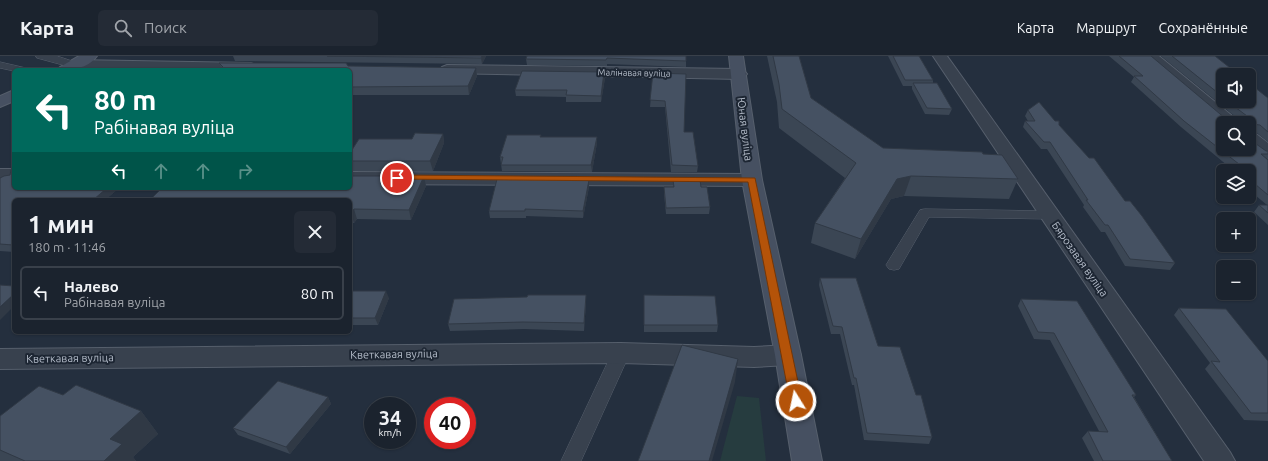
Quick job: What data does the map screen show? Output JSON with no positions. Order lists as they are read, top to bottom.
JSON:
{
  "streets": {
    "street": [
      "Малінавая вуліца",
      "Юная вуліца",
      "Бярозавая вуліца",
      "Кветкавая вуліца"
    ]
  },
  "crossings": [
    ["Малінавая вуліца", "Юная вуліца"],
    ["Юная вуліца", "Кветкавая вуліца"]
  ],
  "page": {
    "header": "Карта",
    "search": "Поиск",
    "nav": ["Карта", "Маршрут", "Сохранённые"],
    "map_buttons": ["+", "−"],
    "turn": ["80 m", "Рабінавая вуліца"],
    "heading": ["1 мин", "180 m · 11:46"],
    "list": [
      {
        "name": "Налево",
        "note": "Рабінавая вуліца",
        "value": "80 m"
      }
    ],
    "speed": "34 km/h",
    "limit": "40"
  }
}
